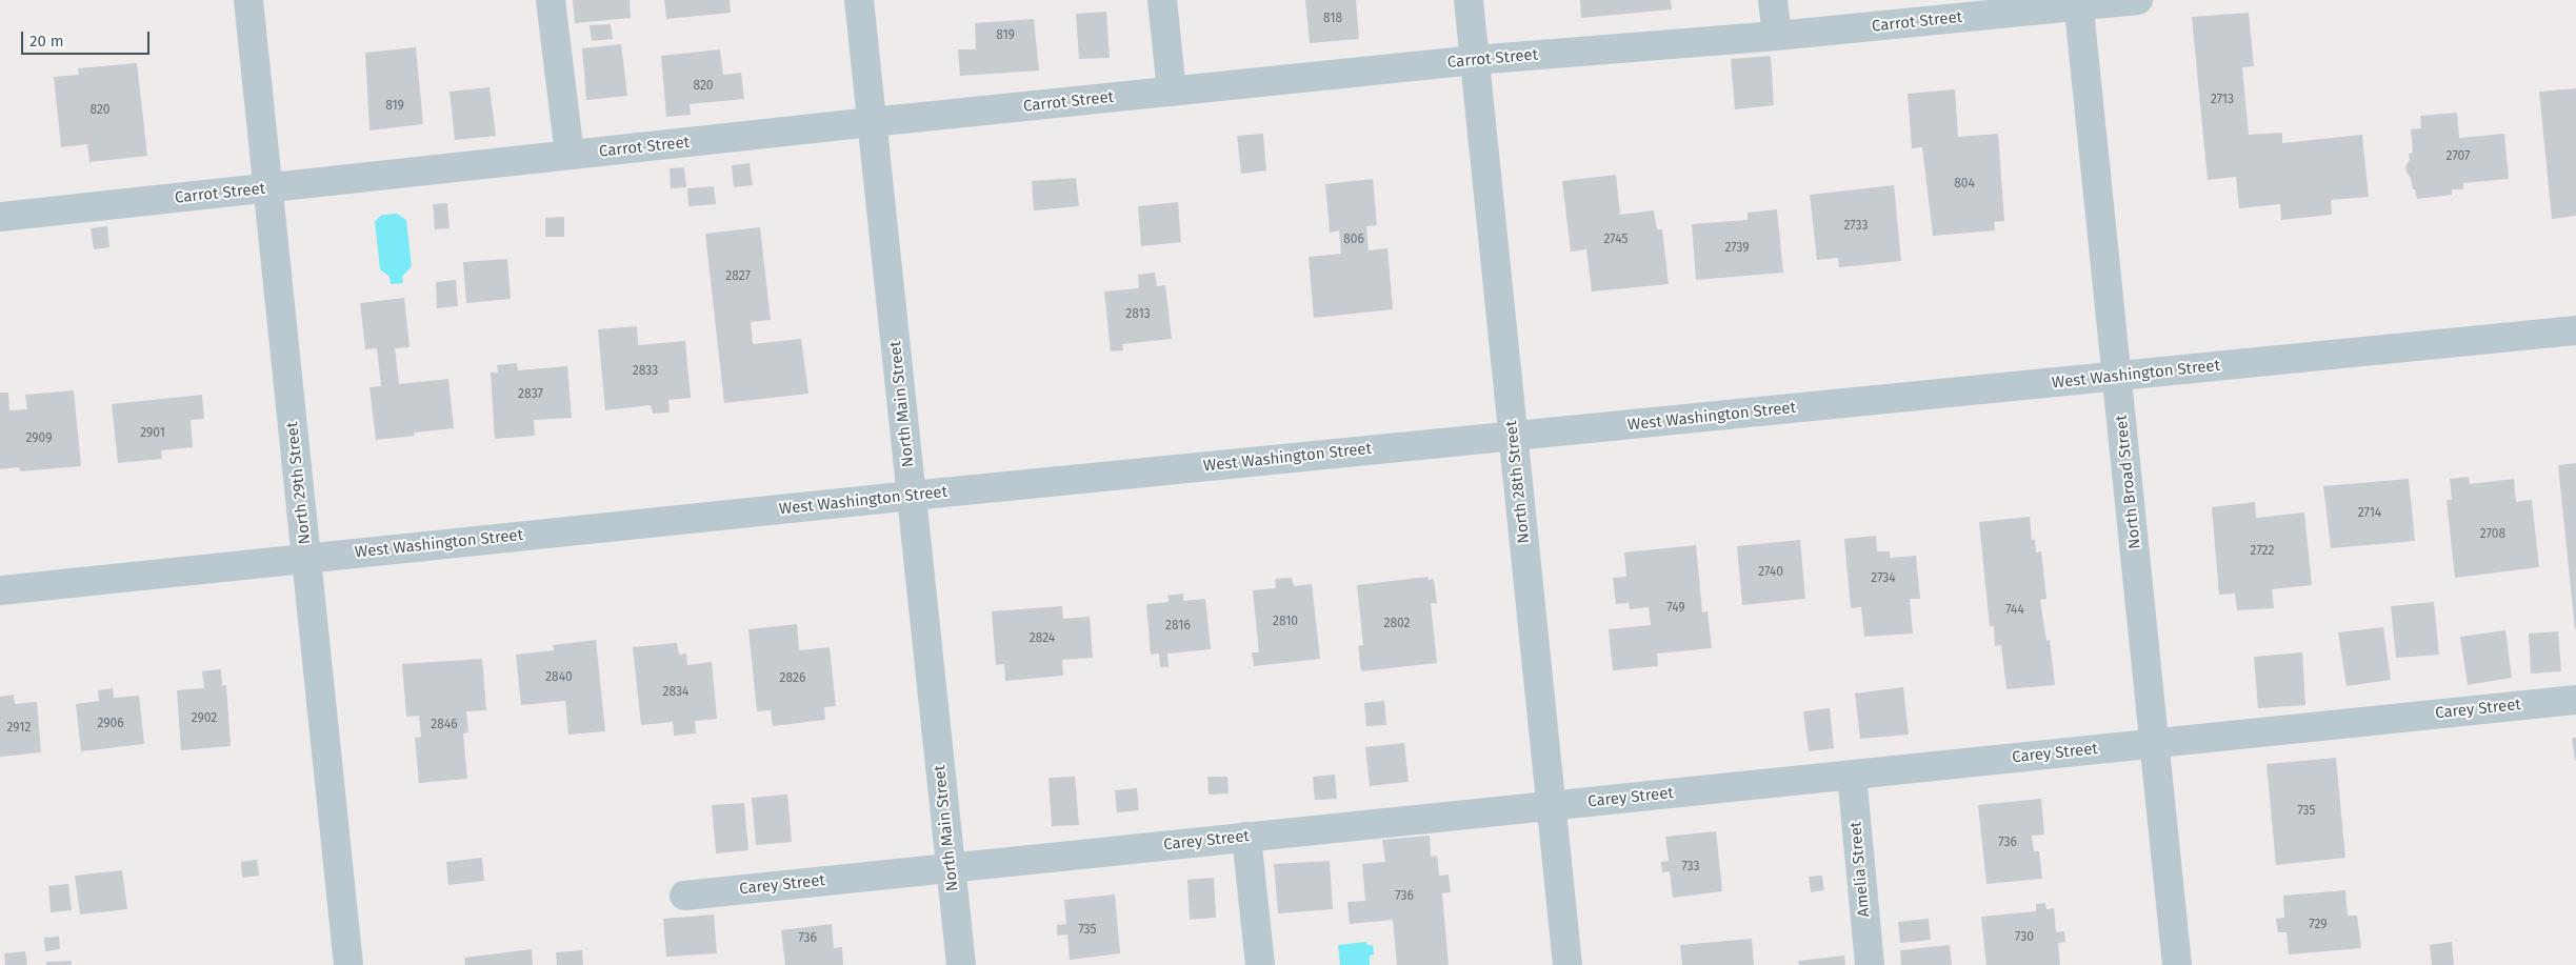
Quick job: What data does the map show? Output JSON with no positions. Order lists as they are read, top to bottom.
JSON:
{
  "streets": {
    "street": [
      "Carrot Street",
      "West Washington Street",
      "North Main Street",
      "North 28th Street",
      "North Broad Street",
      "North 29th Street",
      "Carey Street",
      "Amelia Street"
    ]
  },
  "crossings": [
    ["Carrot Street", "North Main Street"],
    ["Carrot Street", "North 28th Street"],
    ["Carrot Street", "North Broad Street"],
    ["Carrot Street", "North 29th Street"],
    ["West Washington Street", "North Main Street"],
    ["West Washington Street", "North 28th Street"],
    ["West Washington Street", "North Broad Street"],
    ["West Washington Street", "North 29th Street"],
    ["North Main Street", "Carey Street"],
    ["North 28th Street", "Carey Street"],
    ["North Broad Street", "Carey Street"],
    ["Carey Street", "Amelia Street"]
  ],
  "house_numbers": [
    "818",
    "819",
    "820",
    "2713",
    "819",
    "820",
    "2707",
    "804",
    "2733",
    "806",
    "2745",
    "2739",
    "2827",
    "2813",
    "2833",
    "2837",
    "2901",
    "2909",
    "2714",
    "2708",
    "2722",
    "2740",
    "2734",
    "749",
    "744",
    "2810",
    "2802",
    "2816",
    "2824",
    "2840",
    "2826",
    "2834",
    "2902",
    "2906",
    "2846",
    "2912",
    "735",
    "736",
    "733",
    "736",
    "729",
    "735",
    "730",
    "736"
  ],
  "scale_bar": "20 m"
}
